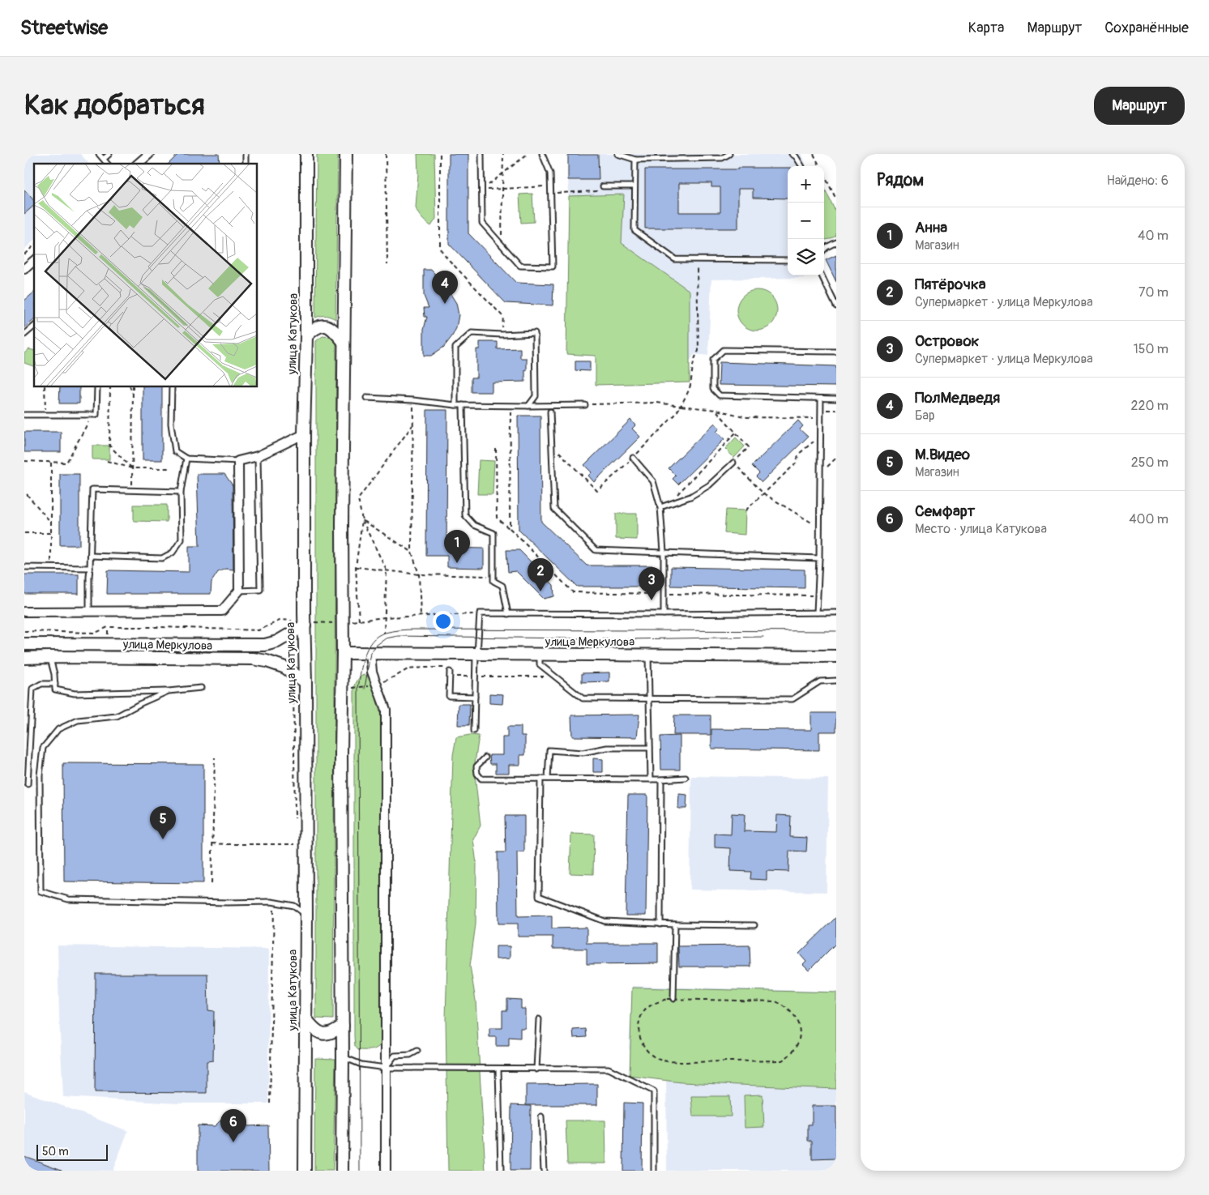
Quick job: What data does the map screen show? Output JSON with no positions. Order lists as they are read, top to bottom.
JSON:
{
  "streets": {
    "main road": ["улица Катукова", "улица Меркулова"]
  },
  "crossings": [
    ["улица Катукова", "улица Меркулова"]
  ],
  "scale_bar": "50 m",
  "page": {
    "header": "Streetwise",
    "nav": ["Карта", "Маршрут", "Сохранённые"],
    "buttons": "Маршрут",
    "title": "Как добраться",
    "heading": ["Рядом", "Найдено: 6"],
    "map_buttons": ["+", "−"],
    "list": [
      {
        "mark": "1",
        "name": "Анна",
        "note": "Магазин",
        "value": "40 m"
      },
      {
        "mark": "2",
        "name": "Пятёрочка",
        "note": "Супермаркет · улица Меркулова",
        "value": "70 m"
      },
      {
        "mark": "3",
        "name": "Островок",
        "note": "Супермаркет · улица Меркулова",
        "value": "150 m"
      },
      {
        "mark": "4",
        "name": "ПолМедведя",
        "note": "Бар",
        "value": "220 m"
      },
      {
        "mark": "5",
        "name": "М.Видео",
        "note": "Магазин",
        "value": "250 m"
      },
      {
        "mark": "6",
        "name": "Семфарт",
        "note": "Место · улица Катукова",
        "value": "400 m"
      }
    ],
    "pins": [
      "4",
      "1",
      "2",
      "3",
      "5",
      "6"
    ],
    "scale": "50 m"
  }
}
